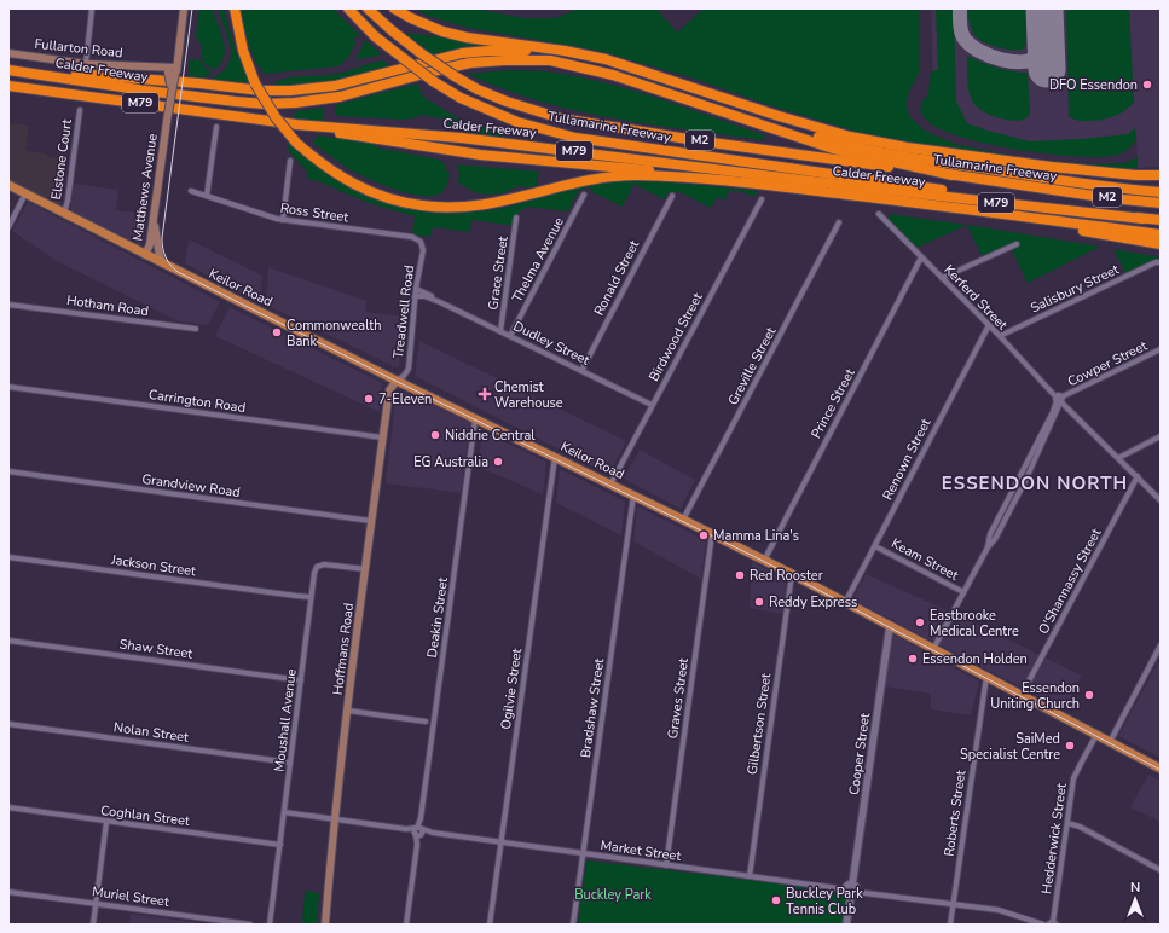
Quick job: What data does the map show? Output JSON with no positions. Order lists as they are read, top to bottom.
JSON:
{
  "streets": {
    "highway": [
      "Calder Freeway",
      "M79",
      "Tullamarine Freeway",
      "M2"
    ],
    "main road": [
      "Fullarton Road",
      "Matthews Avenue",
      "Keilor Road",
      "Hoffmans Road"
    ],
    "street": [
      "Elstone Court",
      "Ross Street",
      "Thelma Avenue",
      "Grace Street",
      "Ronald Street",
      "Salisbury Street",
      "Kerferd Street",
      "Hotham Road",
      "Treadwell Road",
      "Birdwood Street",
      "Dudley Street",
      "Cowper Street",
      "Greville Street",
      "Carrington Road",
      "Prince Street",
      "Renown Street",
      "Grandview Road",
      "Keam Street",
      "Jackson Street",
      "O'Shannassy Street",
      "Deakin Street",
      "Shaw Street",
      "Ogilvie Street",
      "Graves Street",
      "Bradshaw Street",
      "Moushall Avenue",
      "Gilbertson Street",
      "Nolan Street",
      "Cooper Street",
      "Roberts Street",
      "Coghlan Street",
      "Hedderwick Street",
      "Market Street",
      "Muriel Street"
    ]
  },
  "crossings": [
    ["Fullarton Road", "Matthews Avenue"],
    ["Calder Freeway", "Tullamarine Freeway"],
    ["Elstone Court", "Keilor Road"],
    ["Matthews Avenue", "Keilor Road"],
    ["Ross Street", "Treadwell Road"],
    ["Thelma Avenue", "Dudley Street"],
    ["Grace Street", "Dudley Street"],
    ["Ronald Street", "Dudley Street"],
    ["Keilor Road", "Treadwell Road"],
    ["Keilor Road", "Birdwood Street"],
    ["Keilor Road", "Greville Street"],
    ["Keilor Road", "Prince Street"],
    ["Keilor Road", "Renown Street"],
    ["Keilor Road", "O'Shannassy Street"],
    ["Keilor Road", "Deakin Street"],
    ["Keilor Road", "Hoffmans Road"],
    ["Keilor Road", "Ogilvie Street"],
    ["Keilor Road", "Graves Street"],
    ["Keilor Road", "Bradshaw Street"],
    ["Keilor Road", "Gilbertson Street"],
    ["Keilor Road", "Cooper Street"],
    ["Keilor Road", "Roberts Street"],
    ["Keilor Road", "Hedderwick Street"],
    ["Salisbury Street", "Kerferd Street"],
    ["Kerferd Street", "Cowper Street"],
    ["Kerferd Street", "Prince Street"],
    ["Kerferd Street", "Renown Street"],
    ["Kerferd Street", "O'Shannassy Street"],
    ["Treadwell Road", "Dudley Street"],
    ["Treadwell Road", "Hoffmans Road"],
    ["Birdwood Street", "Dudley Street"],
    ["Carrington Road", "Hoffmans Road"],
    ["Renown Street", "Keam Street"],
    ["Grandview Road", "Hoffmans Road"],
    ["Jackson Street", "Moushall Avenue"],
    ["Deakin Street", "Market Street"],
    ["Shaw Street", "Moushall Avenue"],
    ["Hoffmans Road", "Moushall Avenue"],
    ["Hoffmans Road", "Market Street"],
    ["Ogilvie Street", "Market Street"],
    ["Graves Street", "Market Street"],
    ["Bradshaw Street", "Market Street"],
    ["Moushall Avenue", "Nolan Street"],
    ["Moushall Avenue", "Coghlan Street"],
    ["Moushall Avenue", "Market Street"],
    ["Gilbertson Street", "Market Street"],
    ["Cooper Street", "Market Street"],
    ["Roberts Street", "Market Street"]
  ],
  "districts": ["ESSENDON NORTH"],
  "parks": ["Buckley Park"],
  "places": {
    "other": [
      "DFO Essendon",
      "Commonwealth Bank",
      "7-Eleven",
      "Niddrie Central",
      "EG Australia",
      "Mamma Lina's",
      "Red Rooster",
      "Reddy Express",
      "Eastbrooke Medical Centre",
      "Essendon Holden",
      "Essendon Uniting Church",
      "SaiMed Specialist Centre",
      "Buckley Park Tennis Club"
    ],
    "health": ["Chemist Warehouse"]
  },
  "north": "top"
}
